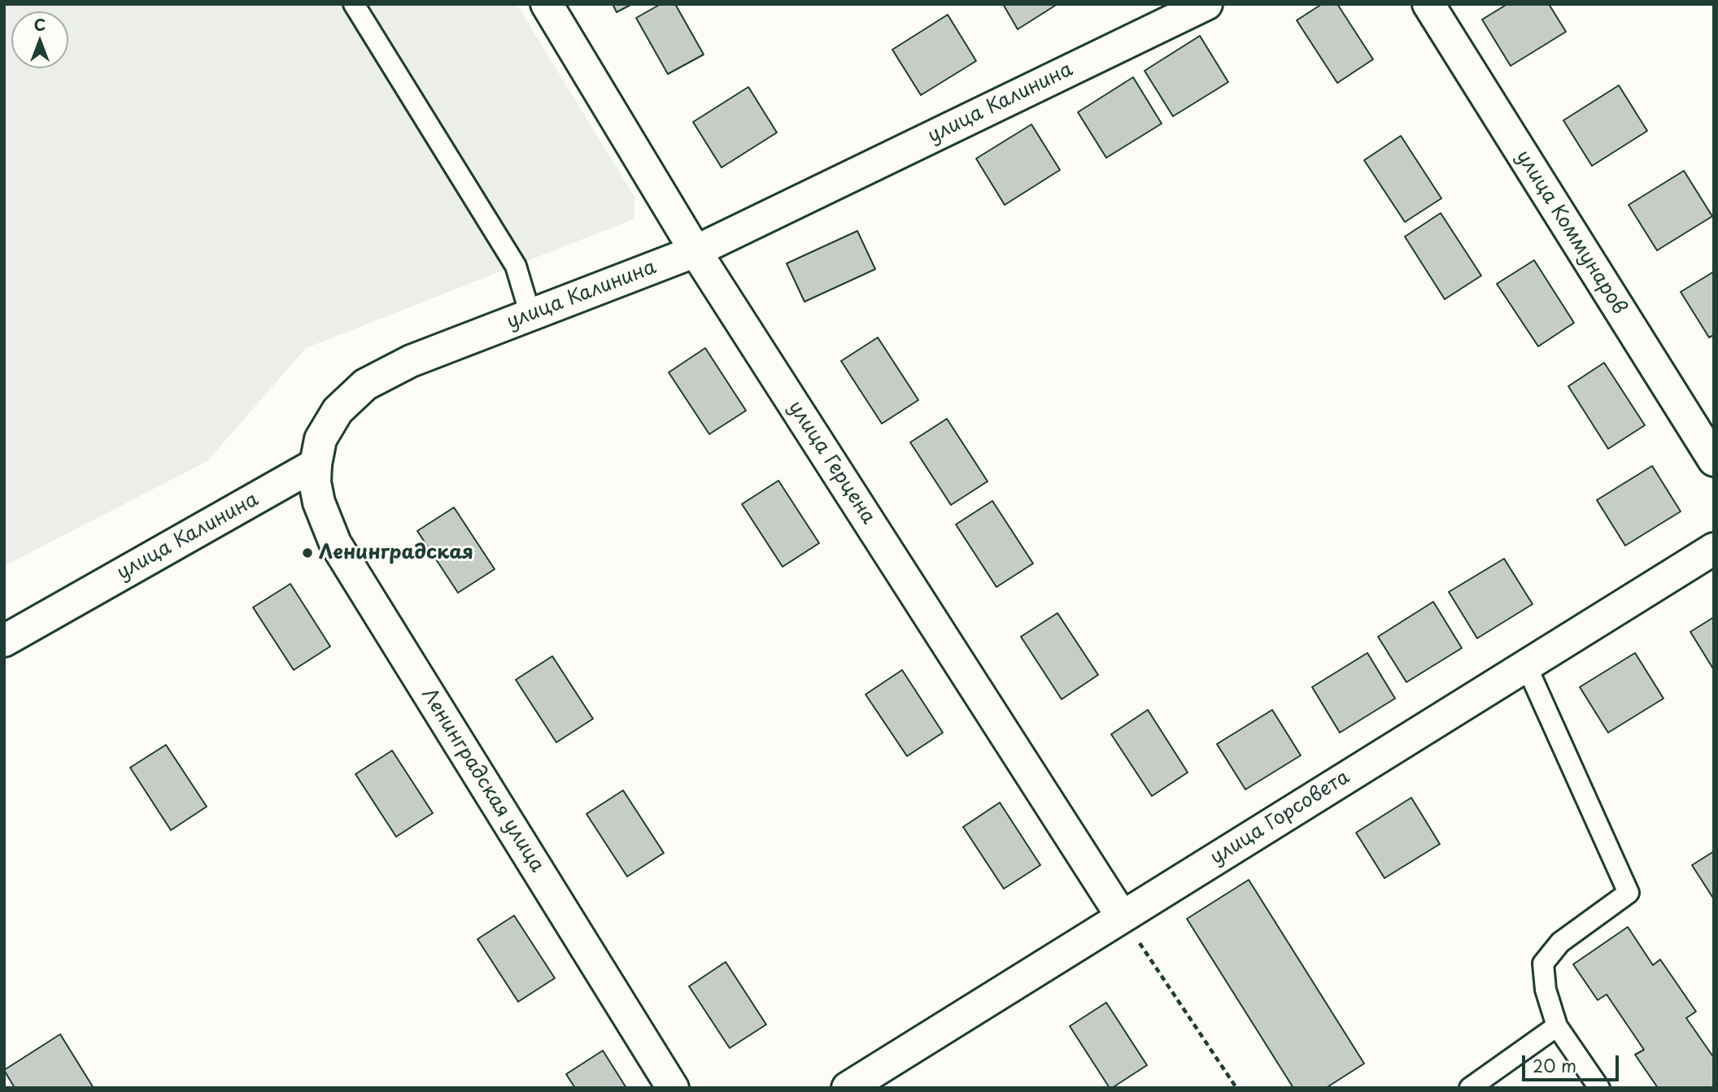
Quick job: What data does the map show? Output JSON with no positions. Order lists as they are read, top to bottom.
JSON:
{
  "streets": {
    "street": [
      "улица Калинина",
      "улица Коммунаров",
      "улица Герцена",
      "Ленинградская улица",
      "улица Горсовета"
    ]
  },
  "crossings": [
    ["улица Калинина", "улица Герцена"],
    ["улица Калинина", "Ленинградская улица"],
    ["улица Герцена", "улица Горсовета"]
  ],
  "places": ["Ленинградская"],
  "scale_bar": "20 m",
  "north": "top"
}
